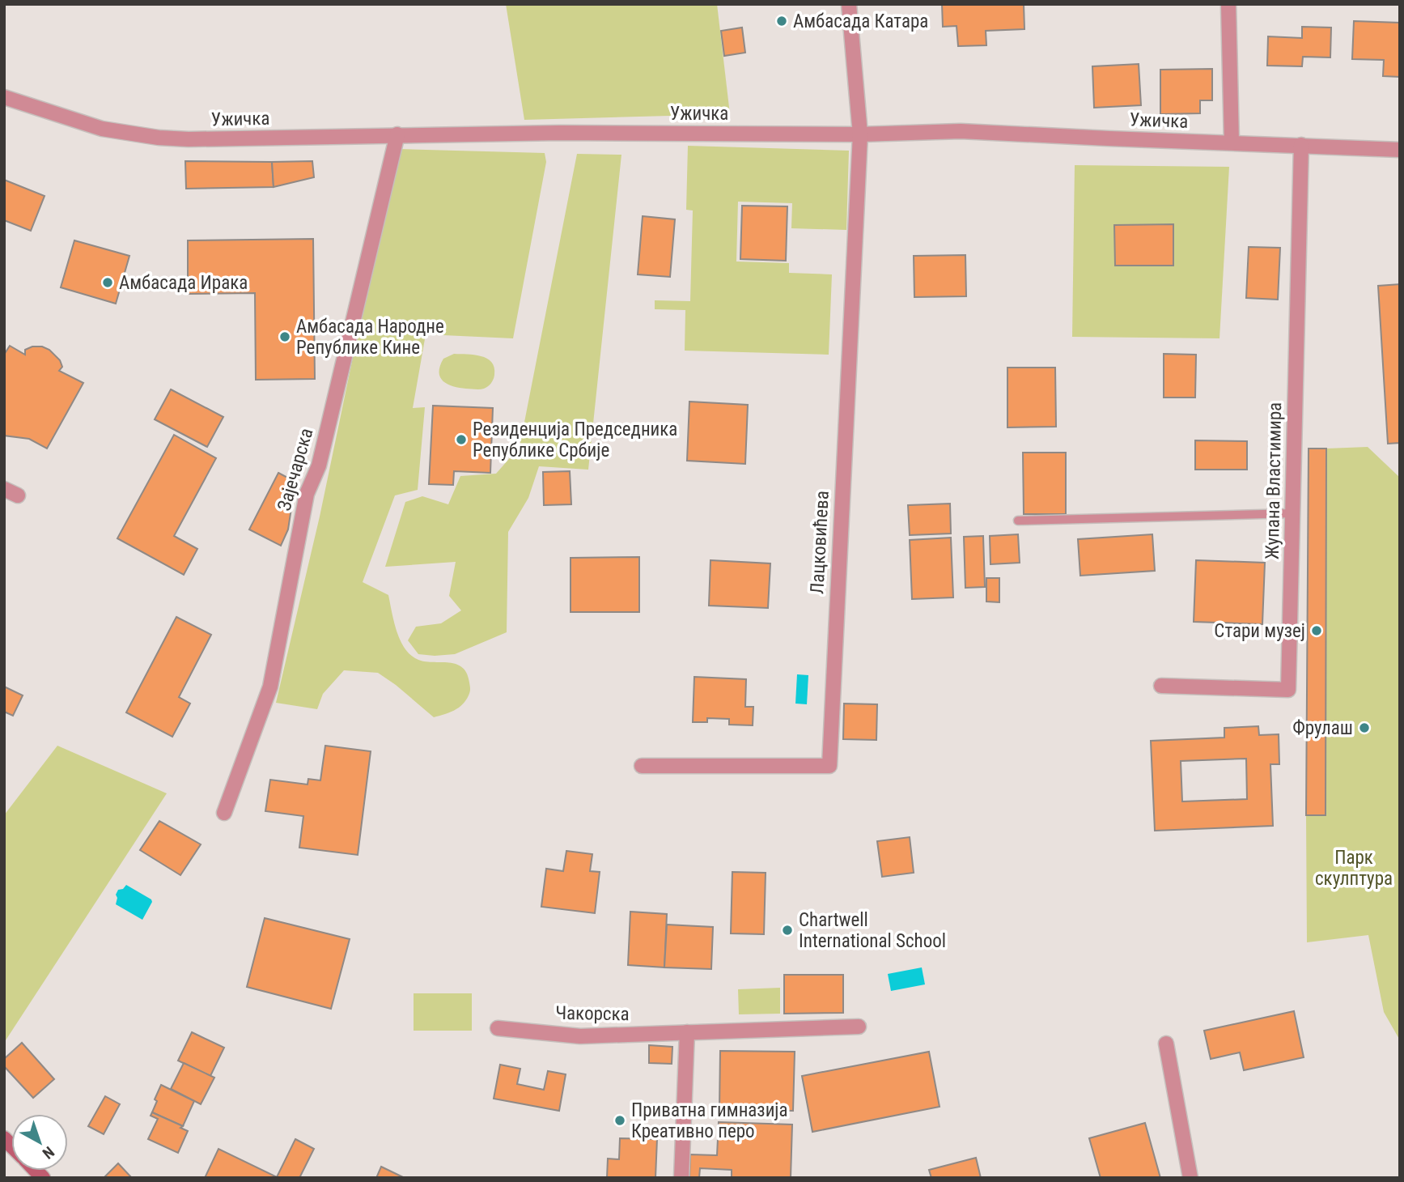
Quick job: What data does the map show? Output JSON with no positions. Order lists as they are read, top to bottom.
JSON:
{
  "streets": {
    "street": [
      "Ужичка",
      "Зајечарска",
      "Жупана Властимира",
      "Лацковићева",
      "Чакорска"
    ]
  },
  "crossings": [
    ["Ужичка", "Зајечарска"],
    ["Ужичка", "Жупана Властимира"],
    ["Ужичка", "Лацковићева"]
  ],
  "parks": ["Парк скулптура"],
  "places": [
    "Амбасада Катара",
    "Амбасада Ирака",
    "Амбасада Народне Републике Кине",
    "Резиденција Председника Републике Србије",
    "Стари музеј",
    "Фрулаш",
    "Chartwell International School",
    "Приватна гимназија Креативно перо"
  ],
  "north": "bottom right"
}
